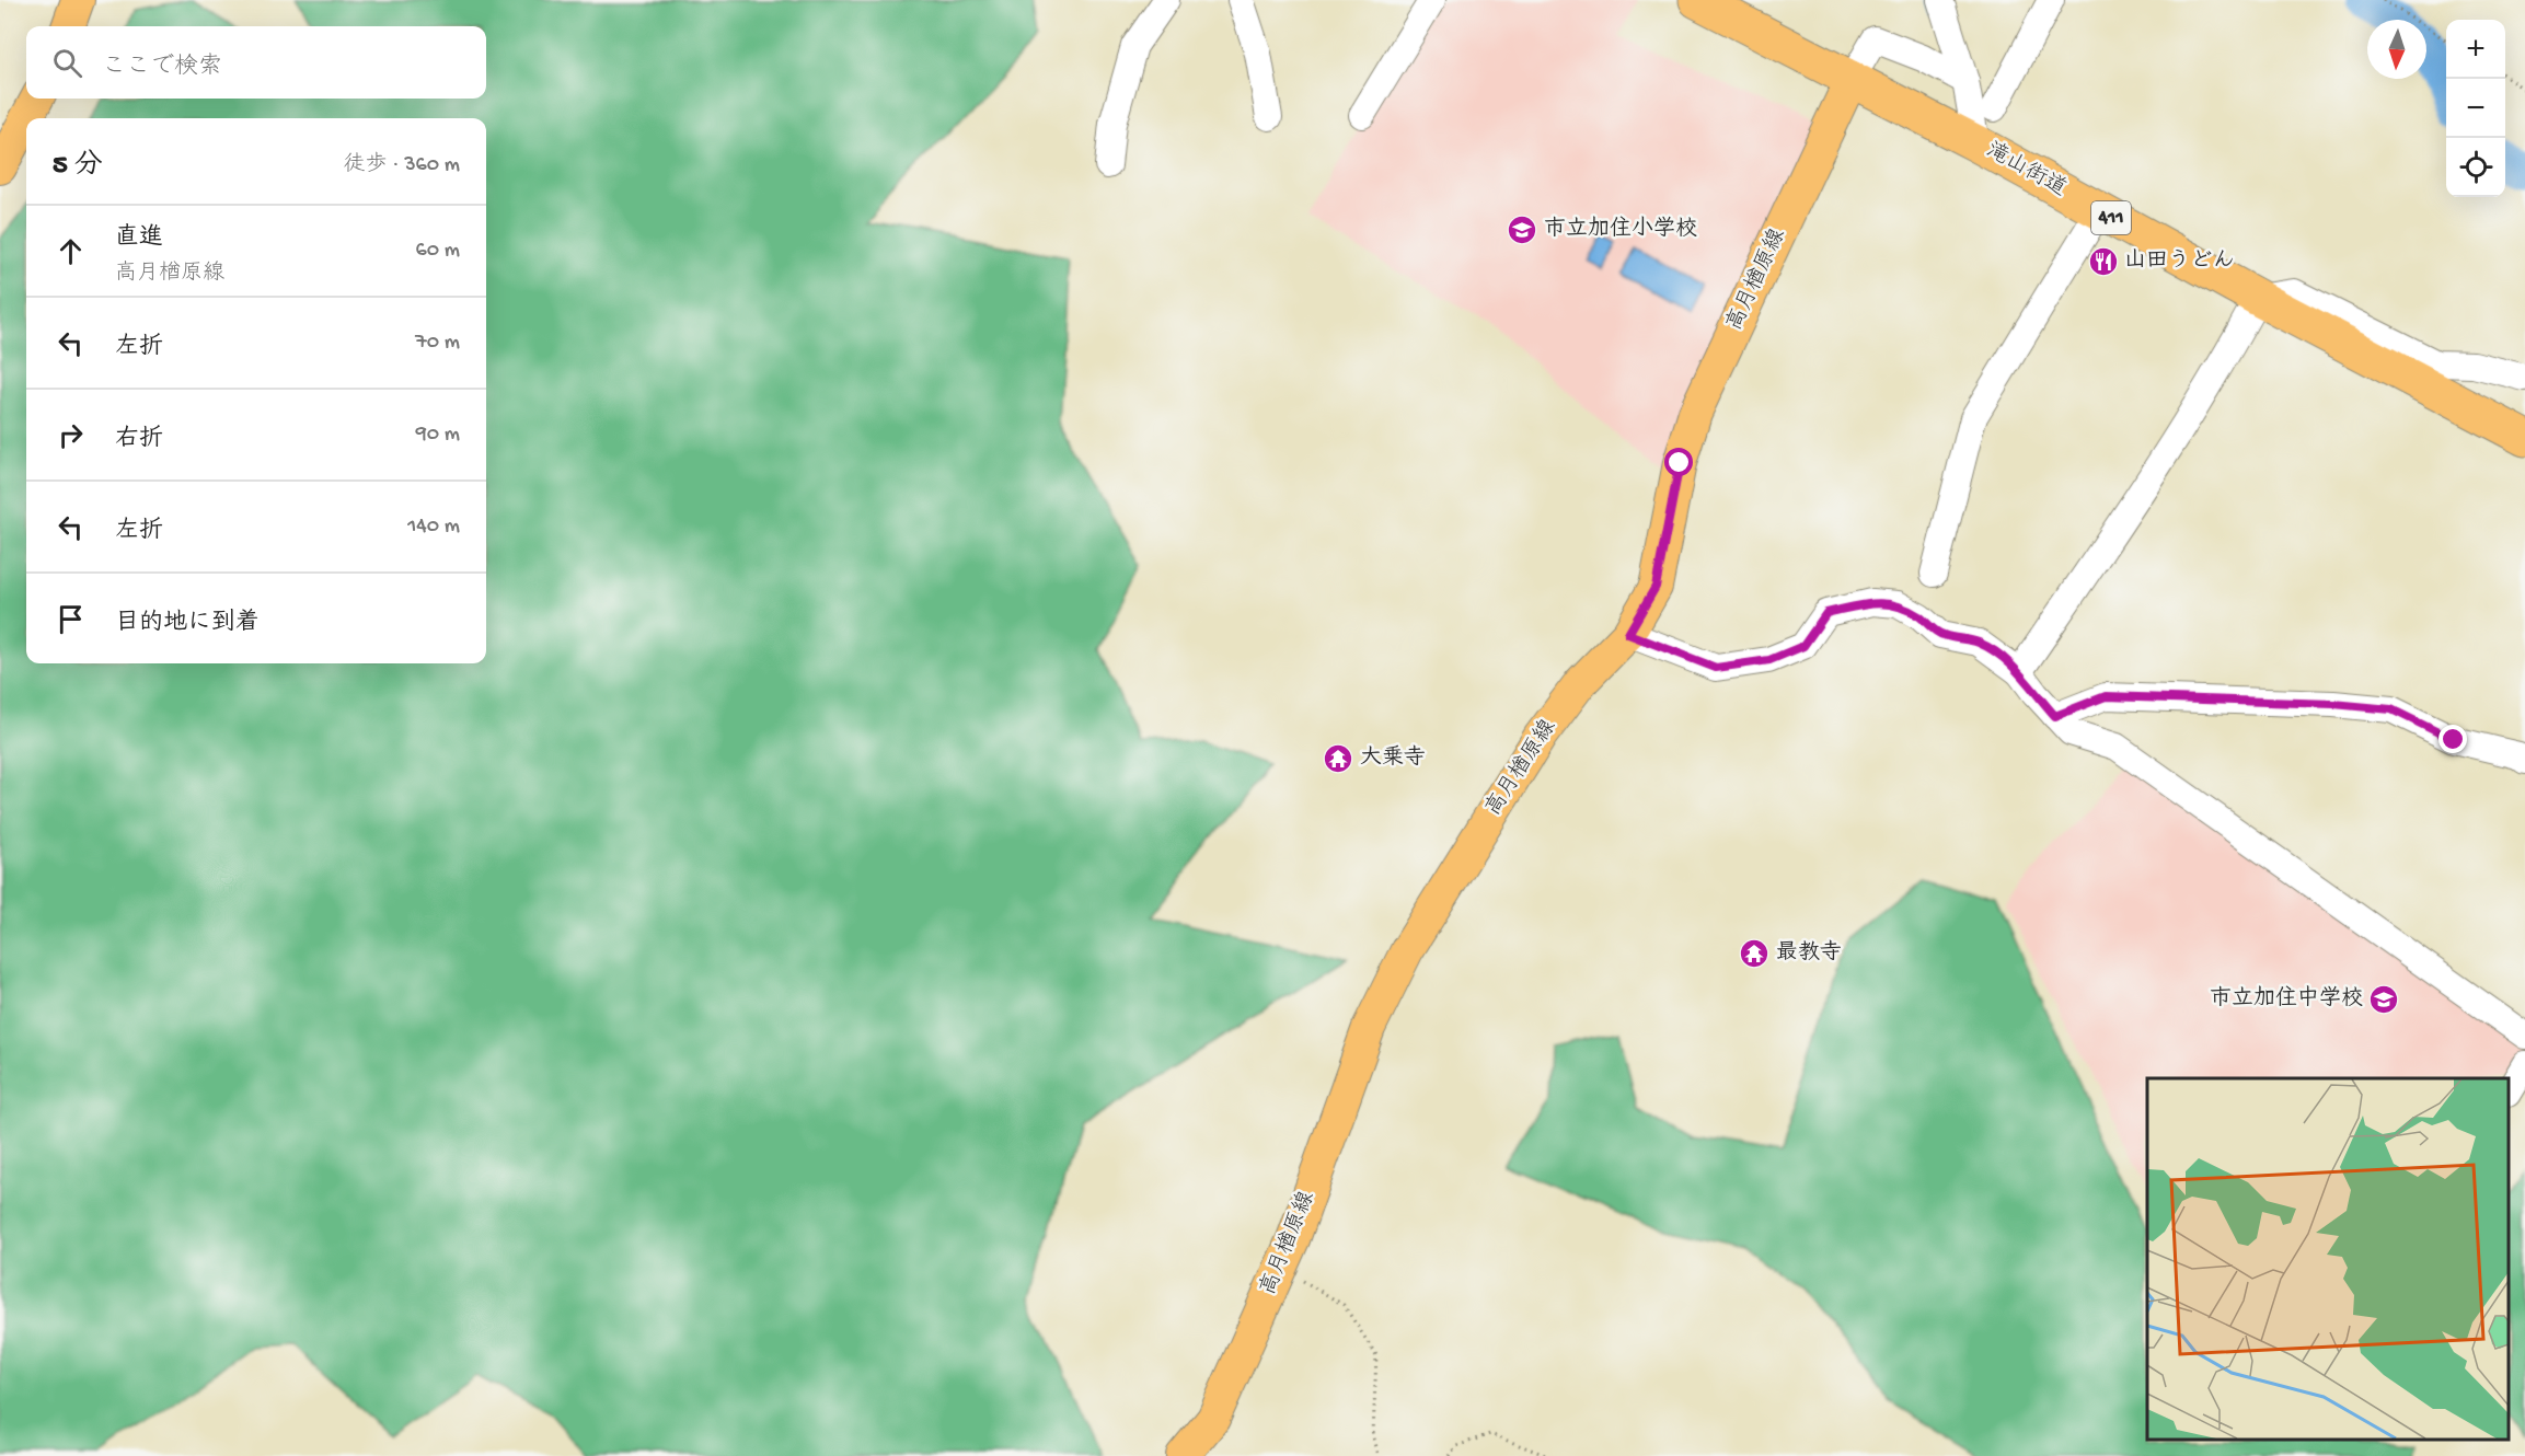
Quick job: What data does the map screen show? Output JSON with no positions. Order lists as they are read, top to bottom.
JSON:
{
  "streets": {
    "highway": ["滝山街道", "411"],
    "main road": ["高月楢原線"]
  },
  "crossings": [
    ["滝山街道", "高月楢原線"]
  ],
  "places": {
    "school or university": ["市立加住小学校", "市立加住中学校"],
    "restaurant": ["山田うどん"],
    "temple": ["大乗寺", "最教寺"]
  },
  "north": "bottom",
  "page": {
    "map_buttons": ["+", "−"],
    "search": "ここで検索",
    "heading": ["5 分", "徒歩 · 360 m"],
    "list": [
      ["直進", "高月楢原線", "60 m"],
      ["左折", "70 m"],
      ["右折", "90 m"],
      ["左折", "140 m"],
      "目的地に到着"
    ]
  }
}
